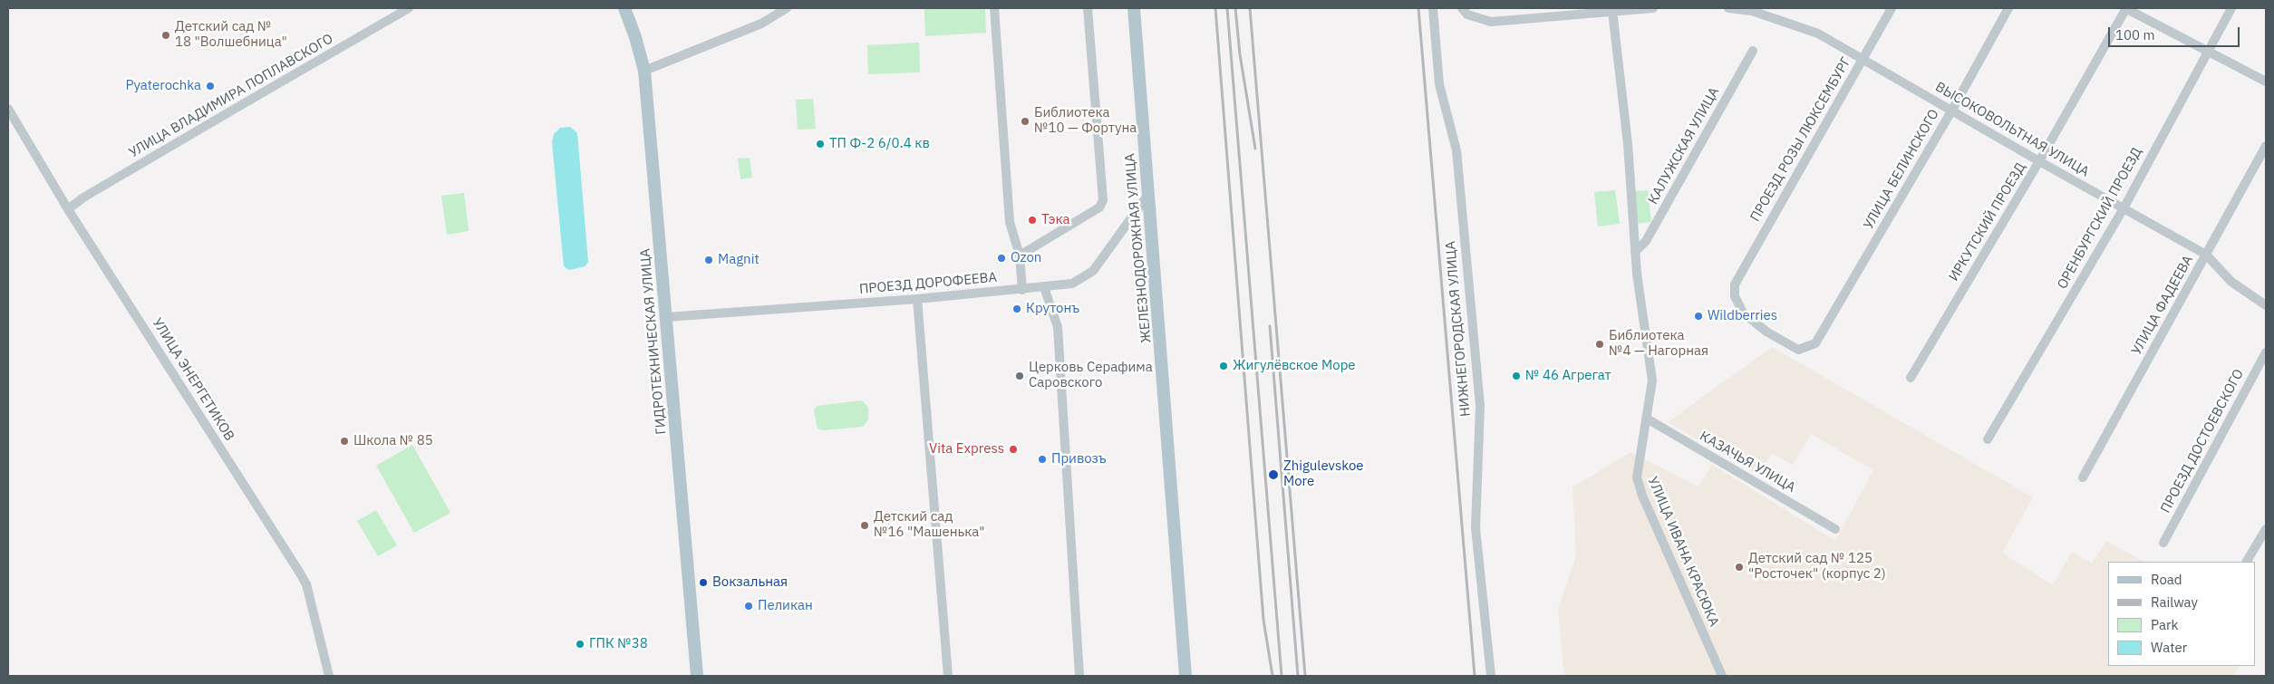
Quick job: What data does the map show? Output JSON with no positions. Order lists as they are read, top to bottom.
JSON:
{
  "streets": {
    "main road": ["ЖЕЛЕЗНОДОРОЖНАЯ УЛИЦА", "ГИДРОТЕХНИЧЕСКАЯ УЛИЦА"],
    "street": [
      "УЛИЦА ВЛАДИМИРА ПОПЛАВСКОГО",
      "ВЫСОКОВОЛЬТНАЯ УЛИЦА",
      "ПРОЕЗД РОЗЫ ЛЮКСЕМБУРГ",
      "КАЛУЖСКАЯ УЛИЦА",
      "УЛИЦА БЕЛИНСКОГО",
      "ОРЕНБУРГСКИЙ ПРОЕЗД",
      "ИРКУТСКИЙ ПРОЕЗД",
      "ПРОЕЗД ДОРОФЕЕВА",
      "УЛИЦА ФАДЕЕВА",
      "НИЖНЕГОРОДСКАЯ УЛИЦА",
      "УЛИЦА ЭНЕРГЕТИКОВ",
      "ПРОЕЗД ДОСТОЕВСКОГО",
      "КАЗАЧЬЯ УЛИЦА",
      "УЛИЦА ИВАНА КРАСЮКА"
    ]
  },
  "crossings": [
    ["УЛИЦА ВЛАДИМИРА ПОПЛАВСКОГО", "УЛИЦА ЭНЕРГЕТИКОВ"],
    ["ВЫСОКОВОЛЬТНАЯ УЛИЦА", "ПРОЕЗД РОЗЫ ЛЮКСЕМБУРГ"],
    ["ВЫСОКОВОЛЬТНАЯ УЛИЦА", "УЛИЦА БЕЛИНСКОГО"],
    ["ВЫСОКОВОЛЬТНАЯ УЛИЦА", "ОРЕНБУРГСКИЙ ПРОЕЗД"],
    ["ВЫСОКОВОЛЬТНАЯ УЛИЦА", "ИРКУТСКИЙ ПРОЕЗД"],
    ["ВЫСОКОВОЛЬТНАЯ УЛИЦА", "УЛИЦА ФАДЕЕВА"],
    ["ПРОЕЗД РОЗЫ ЛЮКСЕМБУРГ", "УЛИЦА БЕЛИНСКОГО"],
    ["КАЛУЖСКАЯ УЛИЦА", "УЛИЦА ИВАНА КРАСЮКА"],
    ["ЖЕЛЕЗНОДОРОЖНАЯ УЛИЦА", "ПРОЕЗД ДОРОФЕЕВА"],
    ["ПРОЕЗД ДОРОФЕЕВА", "ГИДРОТЕХНИЧЕСКАЯ УЛИЦА"],
    ["КАЗАЧЬЯ УЛИЦА", "УЛИЦА ИВАНА КРАСЮКА"]
  ],
  "places": [
    "Детский сад № 18 \"Волшебница\"",
    "Pyaterochka",
    "Библиотека №10 — Фортуна",
    "ТП Ф-2 6/0.4 кв",
    "Тэка",
    "Ozon",
    "Magnit",
    "Крутонъ",
    "Wildberries",
    "Библиотека №4 — Нагорная",
    "Жигулёвское Море",
    "Церковь Серафима Саровского",
    "№ 46 Агрегат",
    "Школа № 85",
    "Vita Express",
    "Привозъ",
    "Zhigulevskoe More",
    "Детский сад №16 \"Машенька\"",
    "Детский сад № 125 \"Росточек\" (корпус 2)",
    "Вокзальная",
    "Пеликан",
    "ГПК №38"
  ],
  "legend": [
    "Road",
    "Railway",
    "Park",
    "Water"
  ],
  "scale_bar": "100 m"
}
